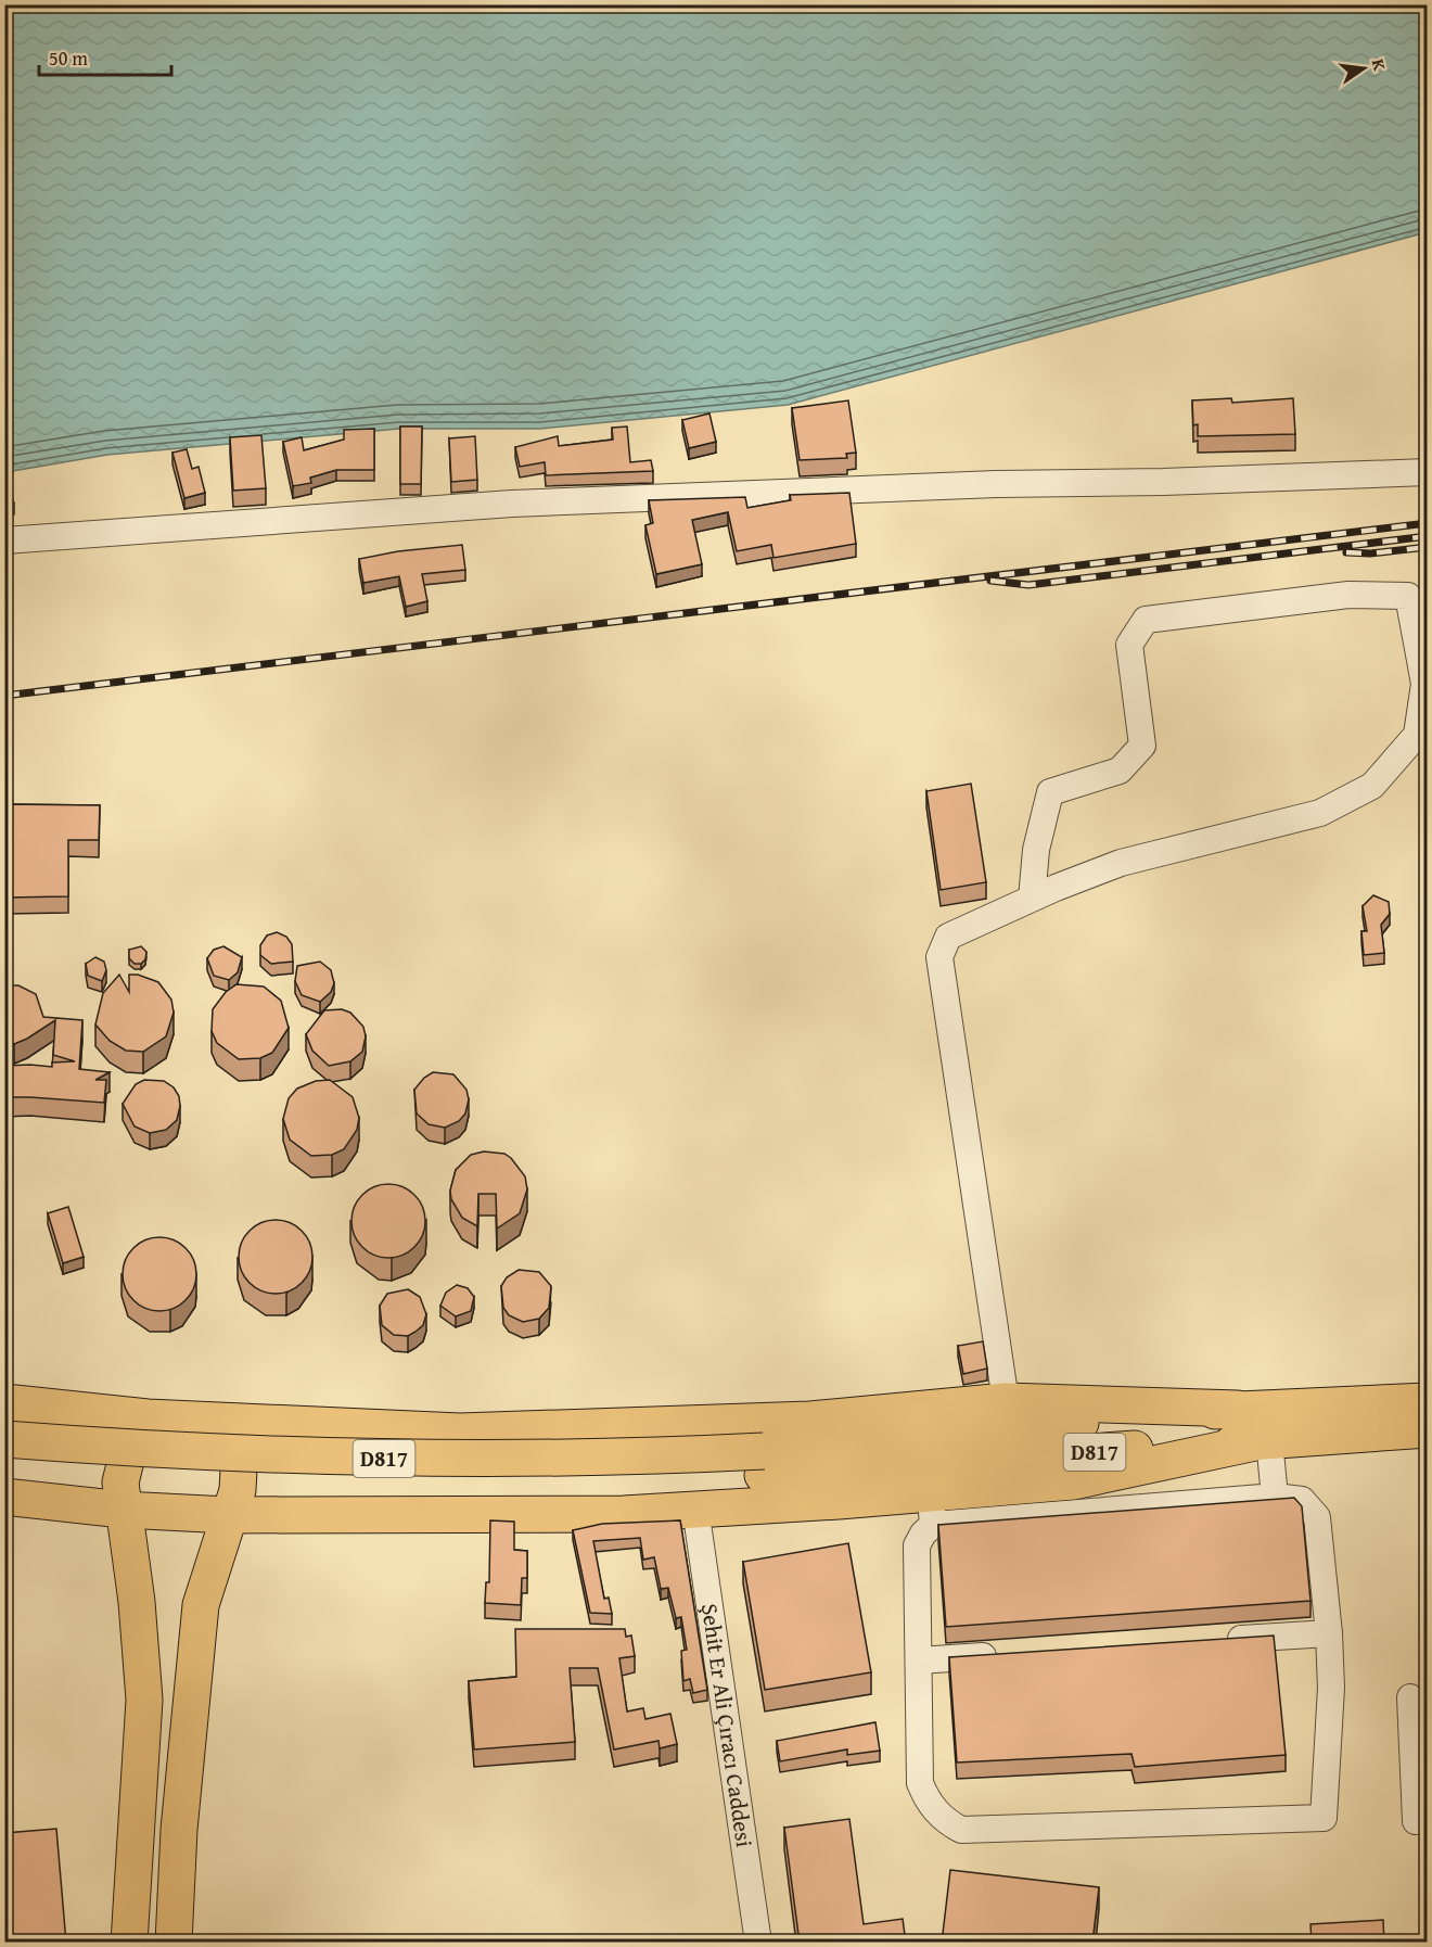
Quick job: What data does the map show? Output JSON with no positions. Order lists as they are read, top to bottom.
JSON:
{
  "streets": {
    "highway": ["D817"],
    "street": ["Şehit Er Ali Çıracı Caddesi"]
  },
  "scale_bar": "50 m",
  "north": "right"
}
